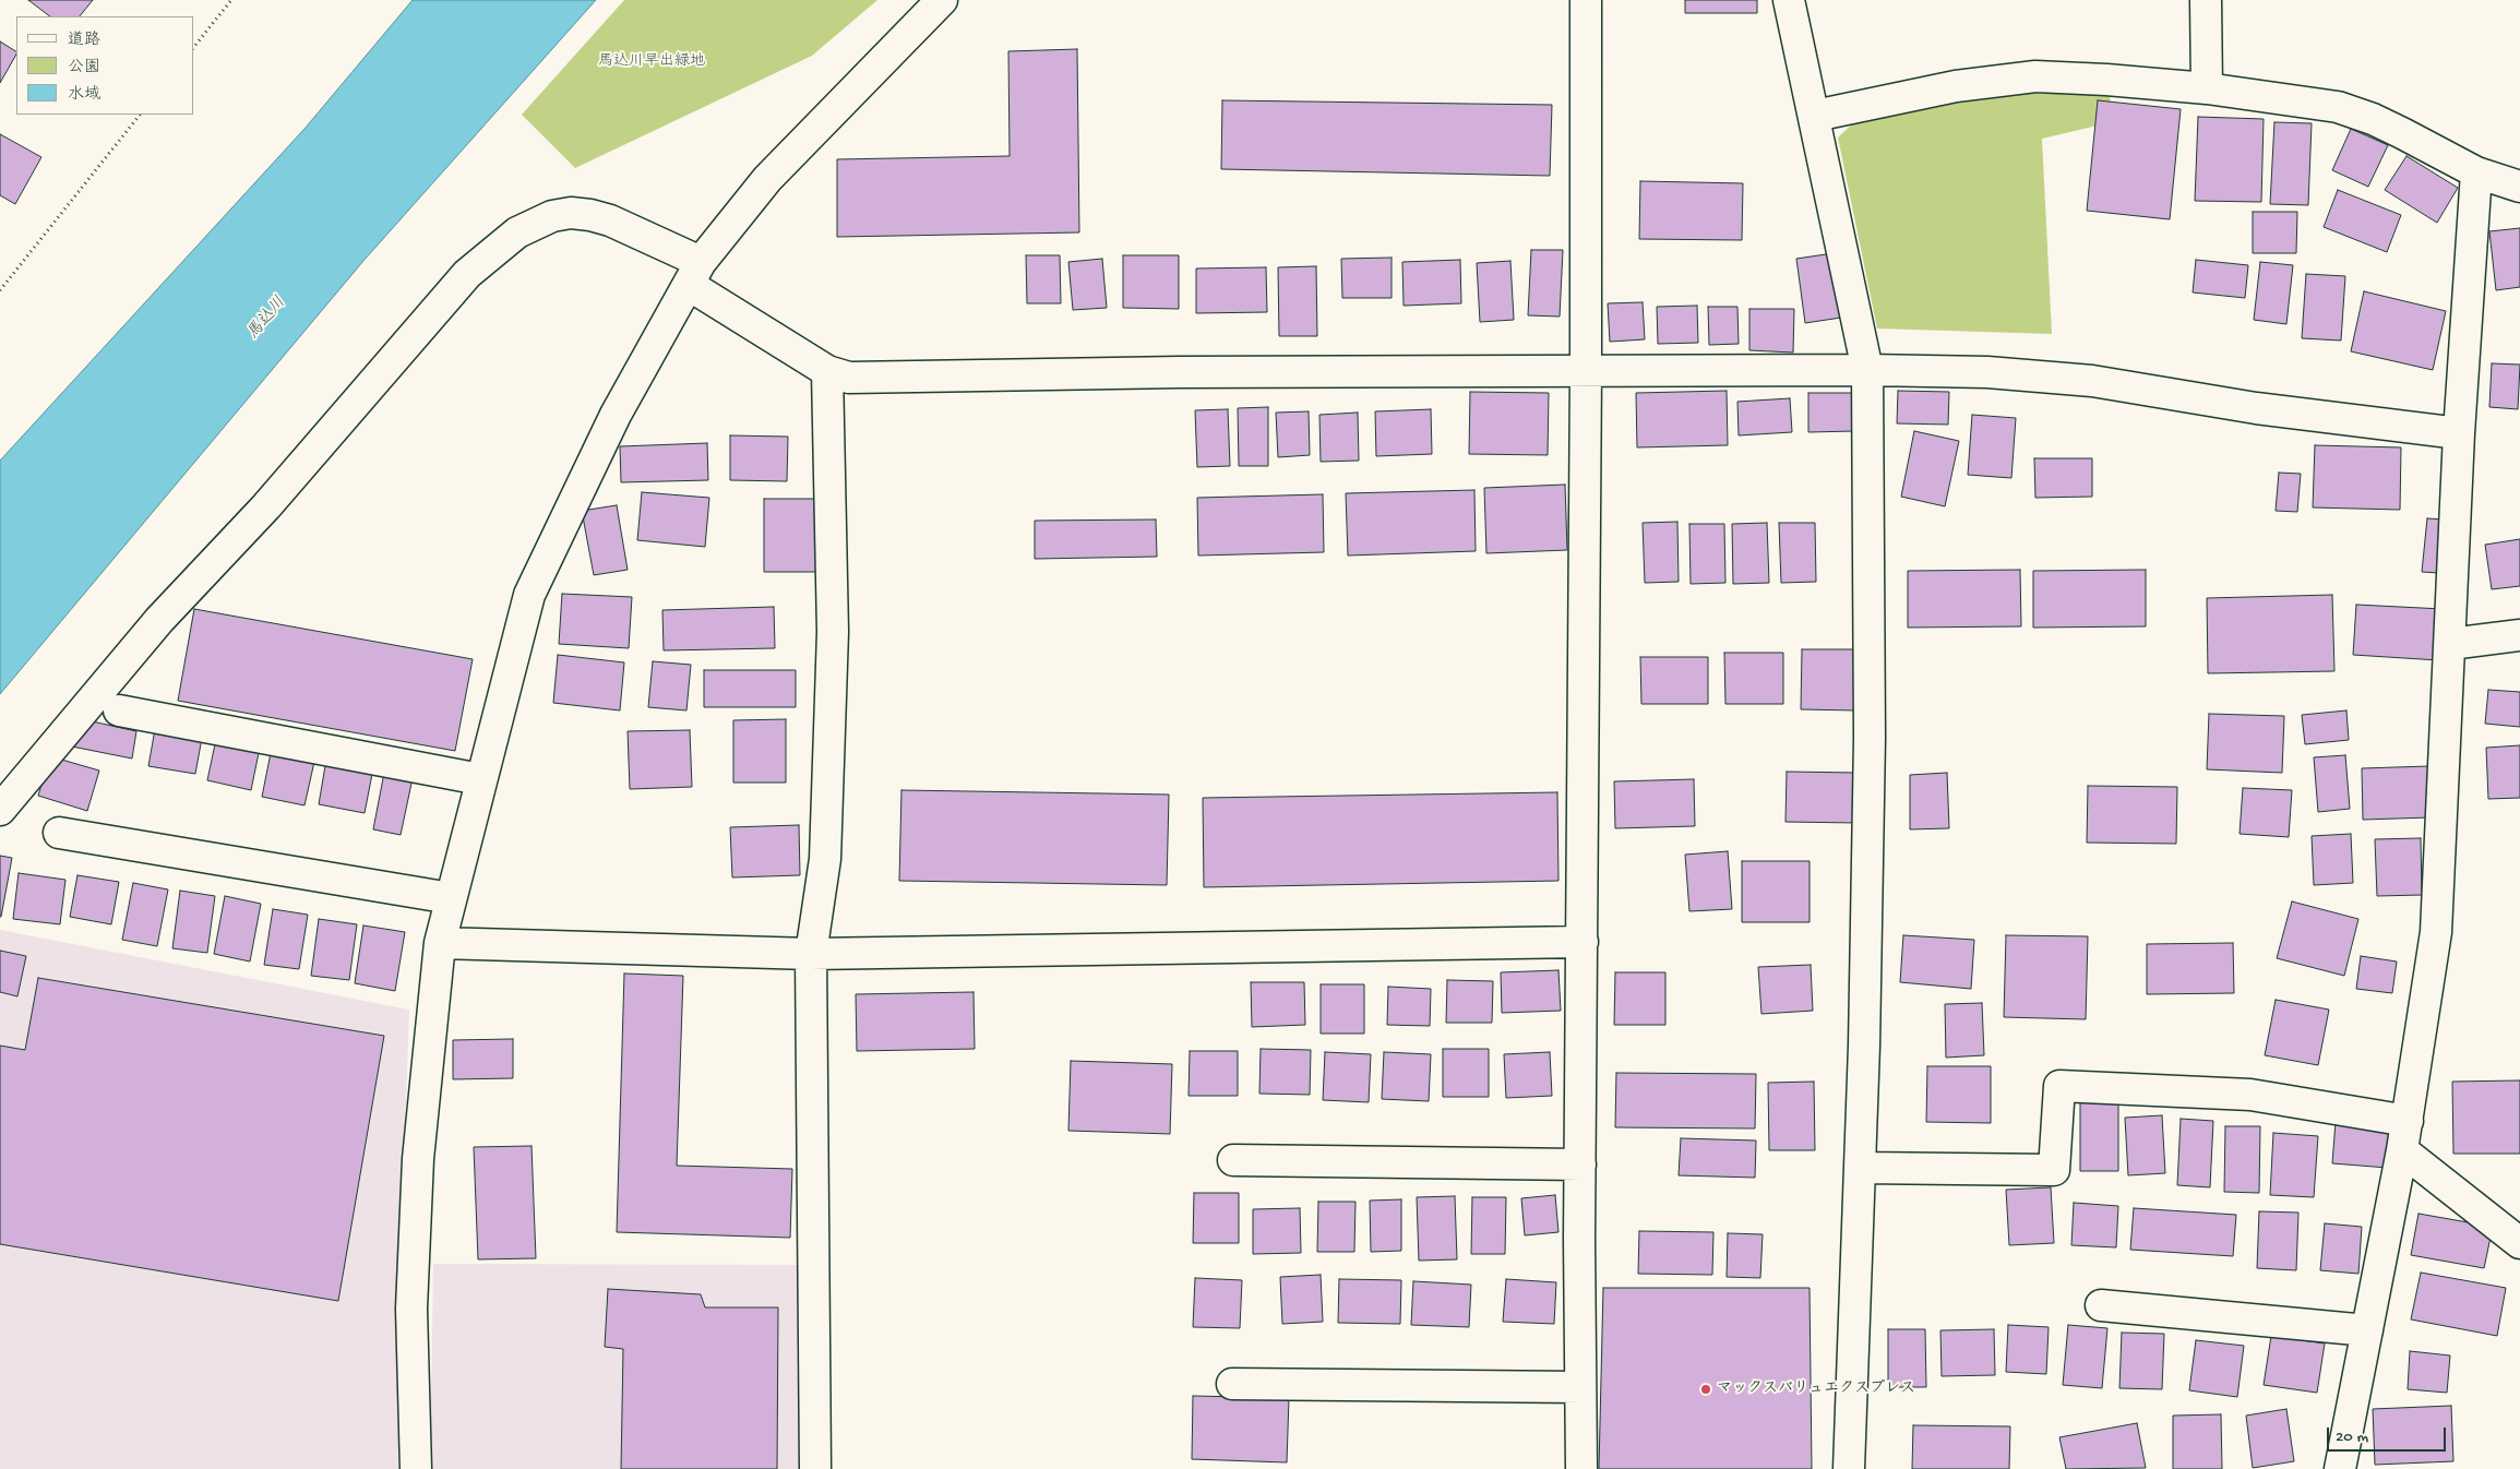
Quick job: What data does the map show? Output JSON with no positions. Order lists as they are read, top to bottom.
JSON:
{
  "water": ["馬込川"],
  "parks": ["馬込川早出緑地"],
  "places": ["マックスバリュエクスプレス"],
  "legend": ["道路", "公園", "水域"],
  "scale_bar": "20 m"
}
